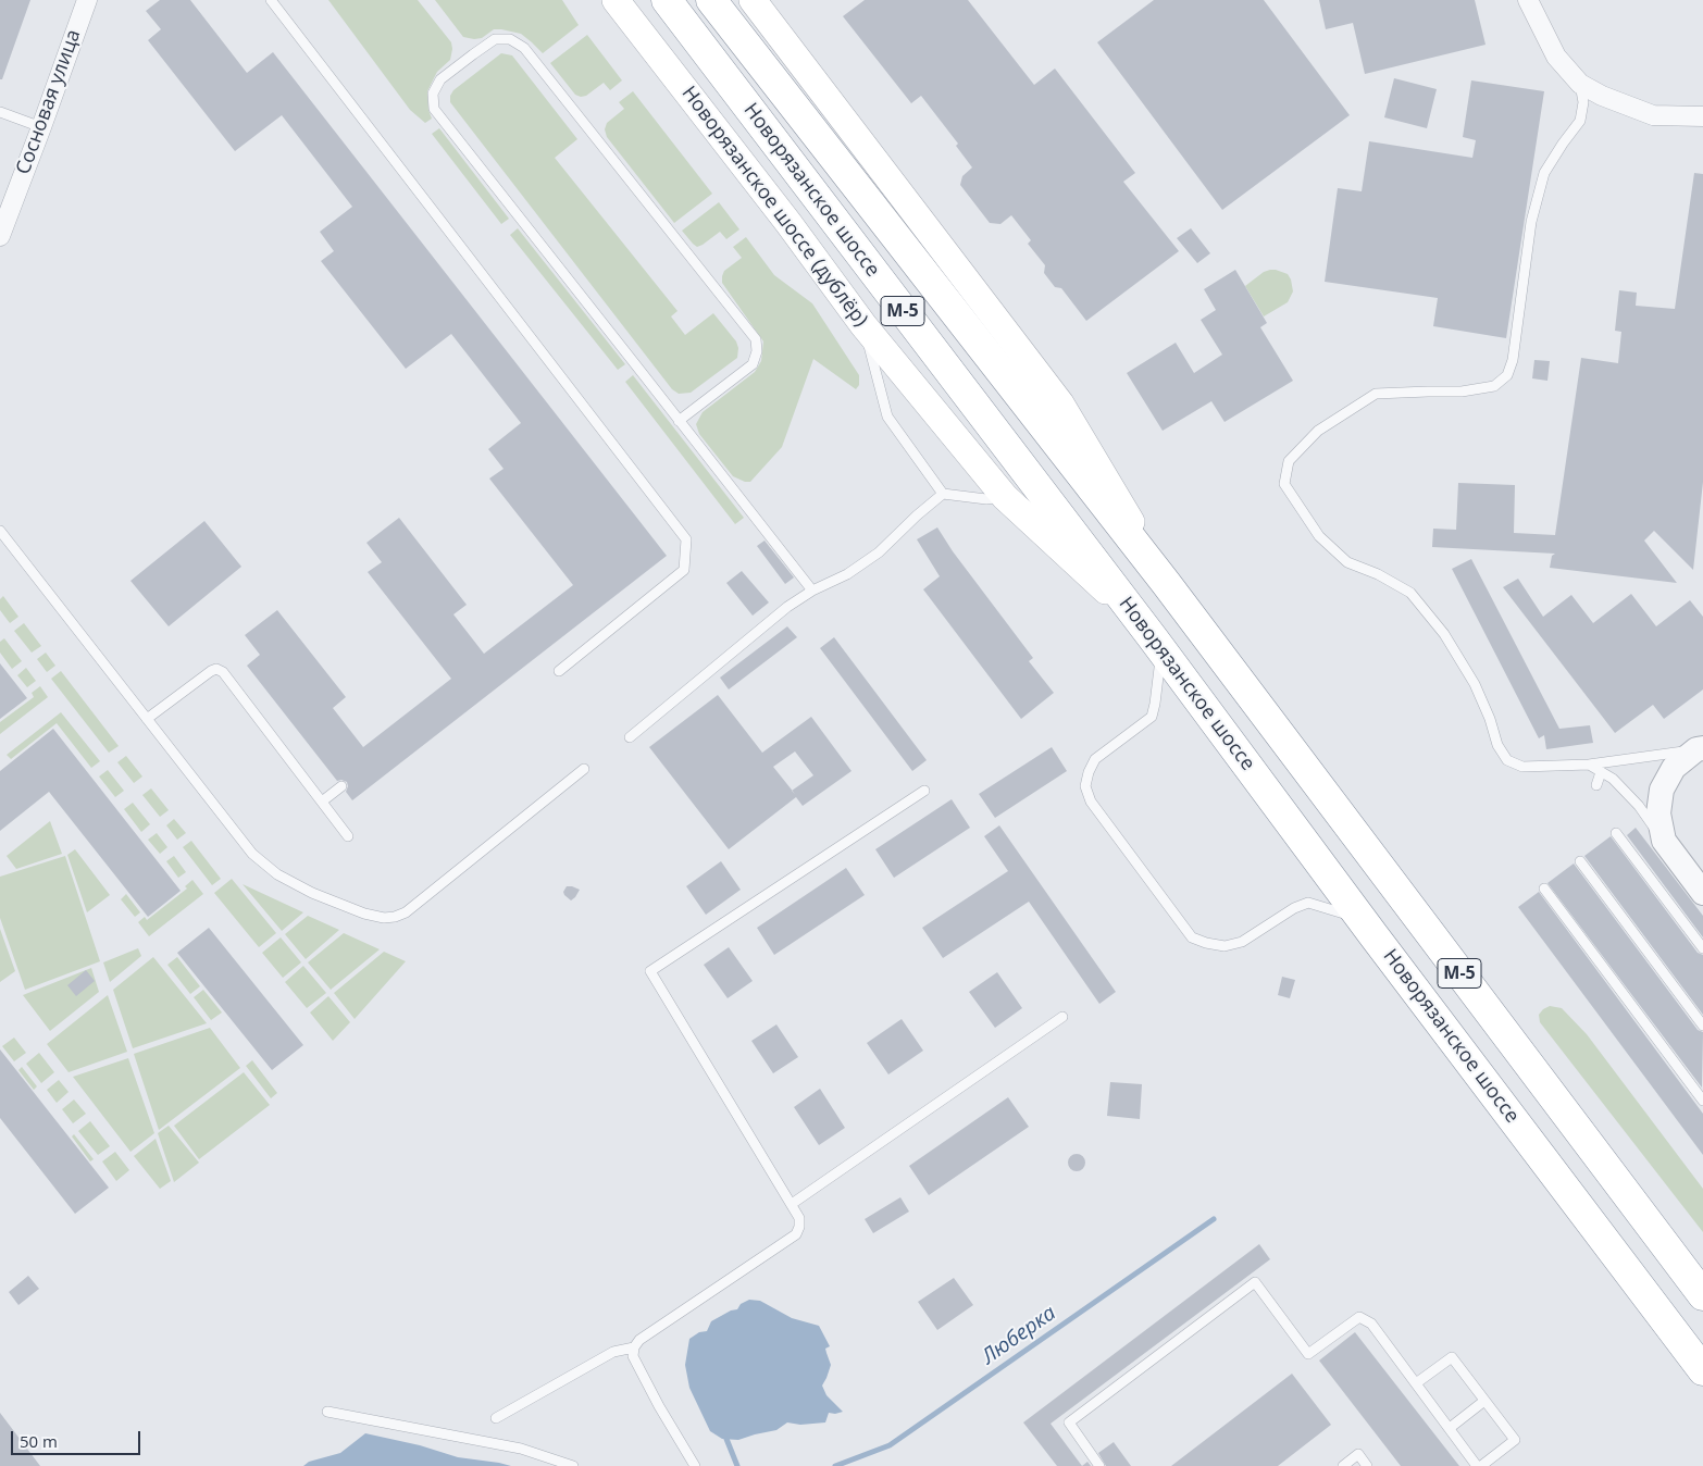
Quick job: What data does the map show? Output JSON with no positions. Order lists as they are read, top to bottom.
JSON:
{
  "streets": {
    "highway": ["Новорязанское шоссе", "М-5"],
    "main road": ["Новорязанское шоссе (дублёр)"],
    "street": ["Сосновая улица"]
  },
  "crossings": [
    ["Новорязанское шоссе", "Новорязанское шоссе (дублёр)"]
  ],
  "water": ["Люберка"],
  "scale_bar": "50 m"
}
